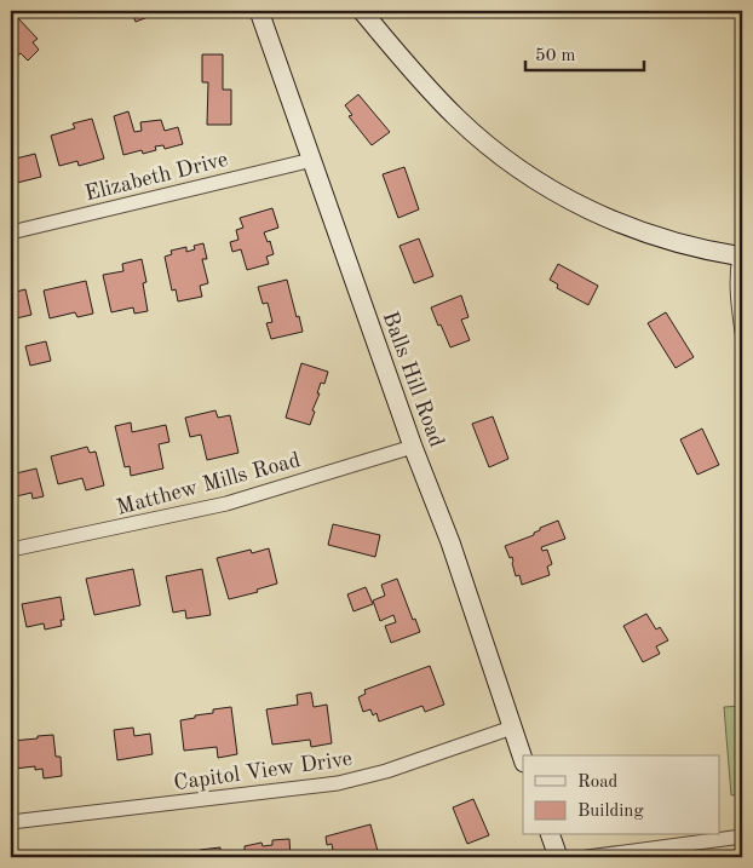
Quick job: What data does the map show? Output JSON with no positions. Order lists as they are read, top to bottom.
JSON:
{
  "streets": {
    "street": [
      "Elizabeth Drive",
      "Balls Hill Road",
      "Matthew Mills Road",
      "Capitol View Drive"
    ]
  },
  "crossings": [
    ["Elizabeth Drive", "Balls Hill Road"],
    ["Balls Hill Road", "Matthew Mills Road"],
    ["Balls Hill Road", "Capitol View Drive"]
  ],
  "legend": ["Road", "Building"],
  "scale_bar": "50 m"
}
